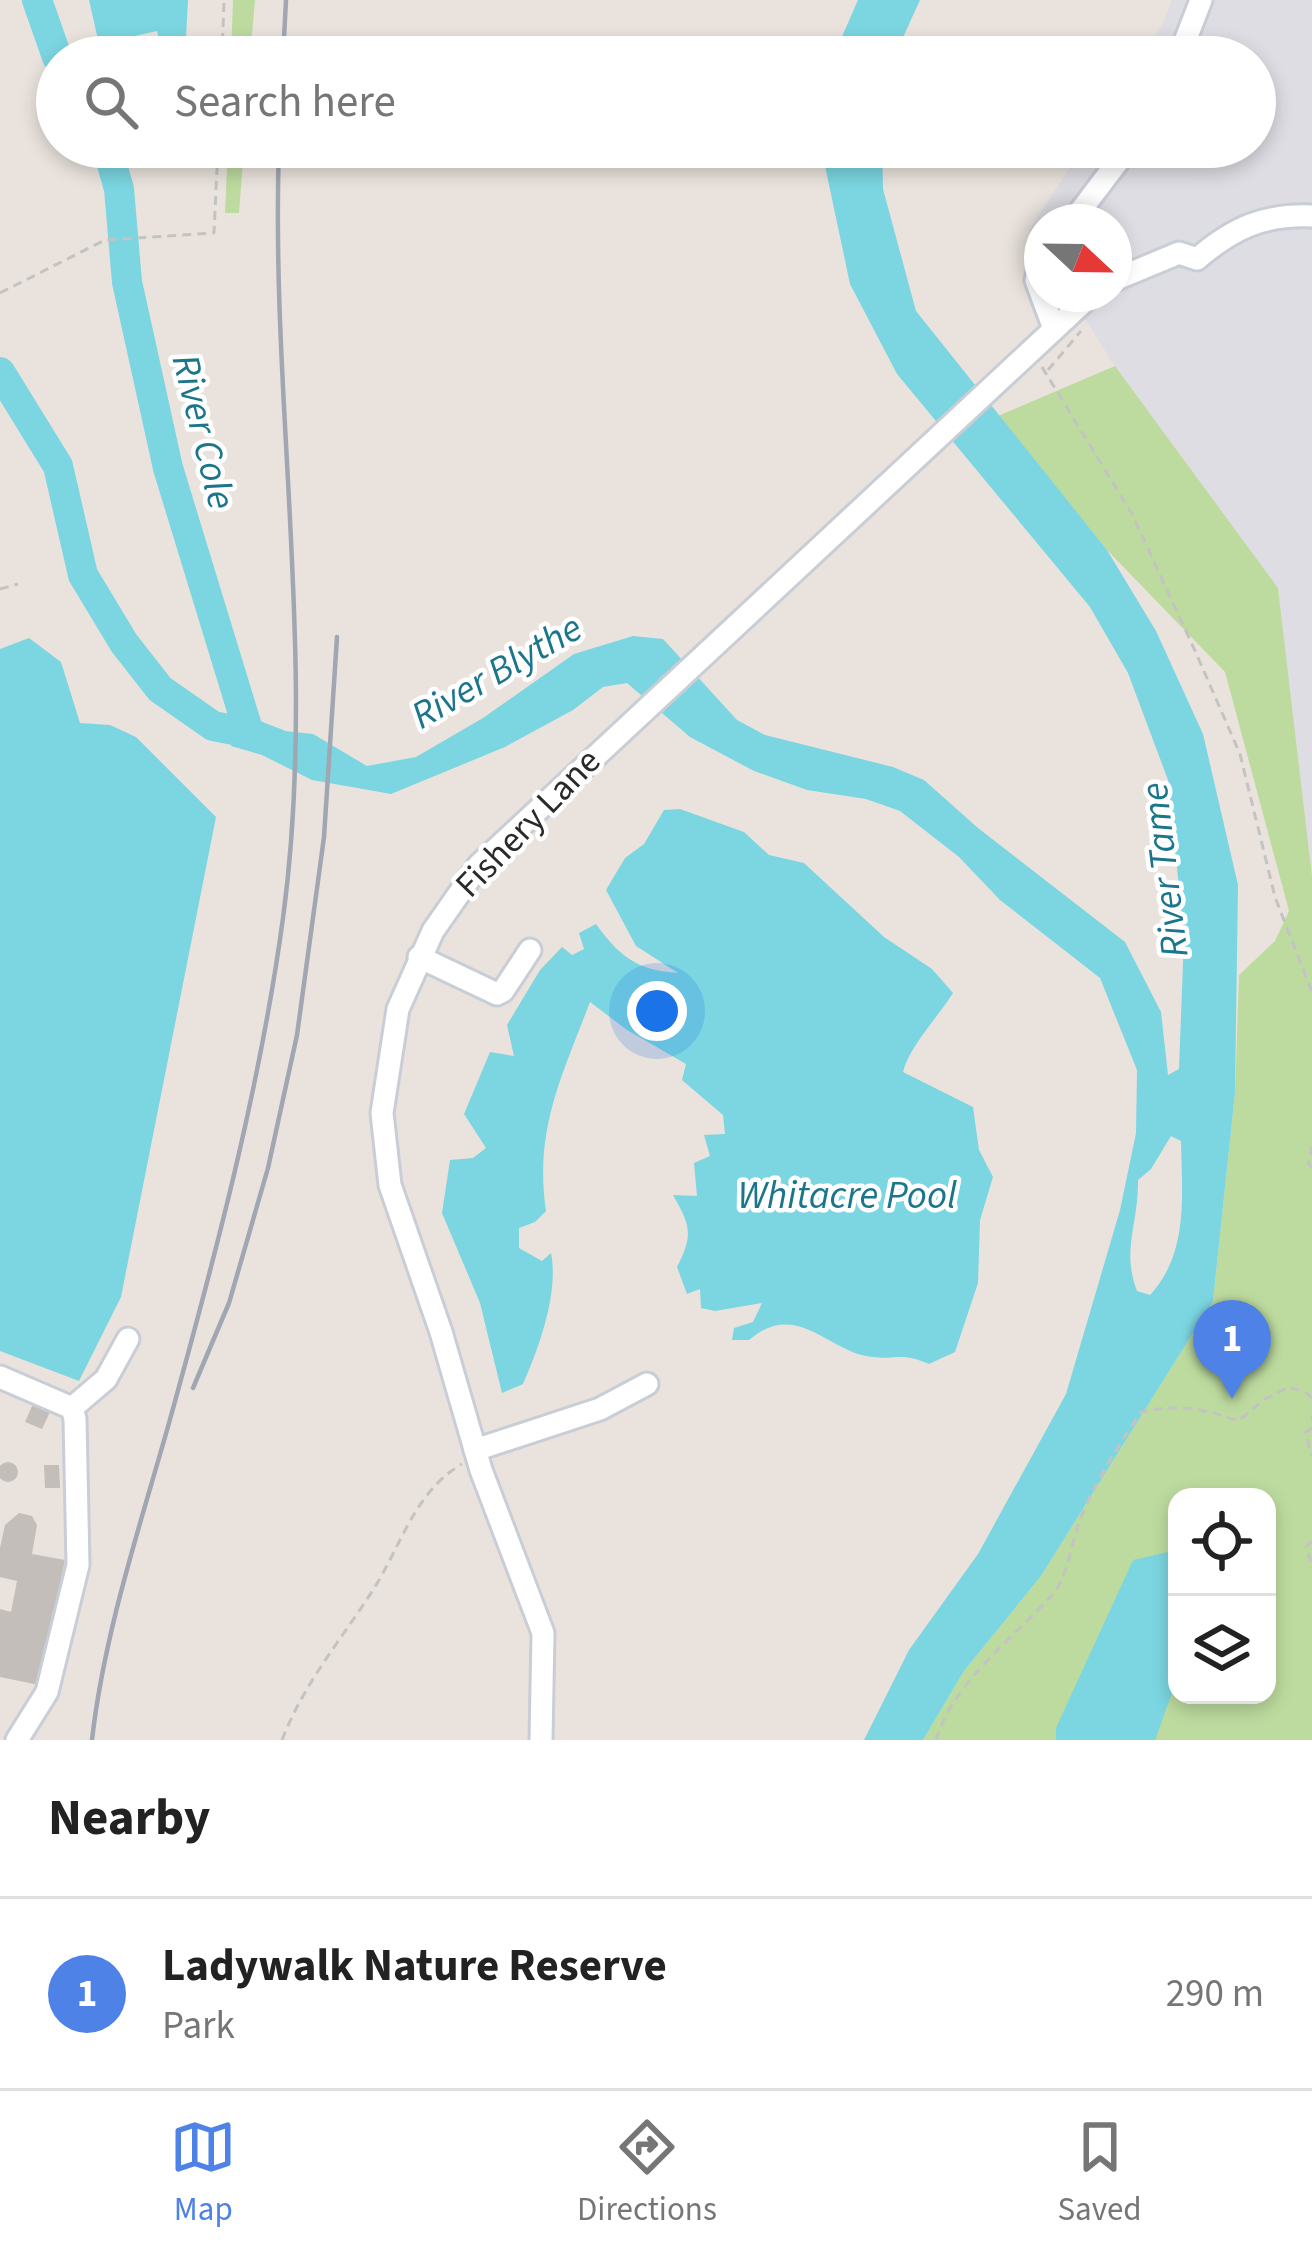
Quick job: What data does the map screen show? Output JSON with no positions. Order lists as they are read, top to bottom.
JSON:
{
  "streets": {
    "lane": ["Fishery Lane"]
  },
  "water": [
    "River Cole",
    "River Blythe",
    "River Tame",
    "Whitacre Pool"
  ],
  "north": "right",
  "page": {
    "search": "Search here",
    "pins": "1",
    "heading": "Nearby",
    "list": [
      {
        "mark": "1",
        "name": "Ladywalk Nature Reserve",
        "note": "Park",
        "value": "290 m"
      }
    ],
    "nav": ["Map", "Directions", "Saved"]
  }
}
